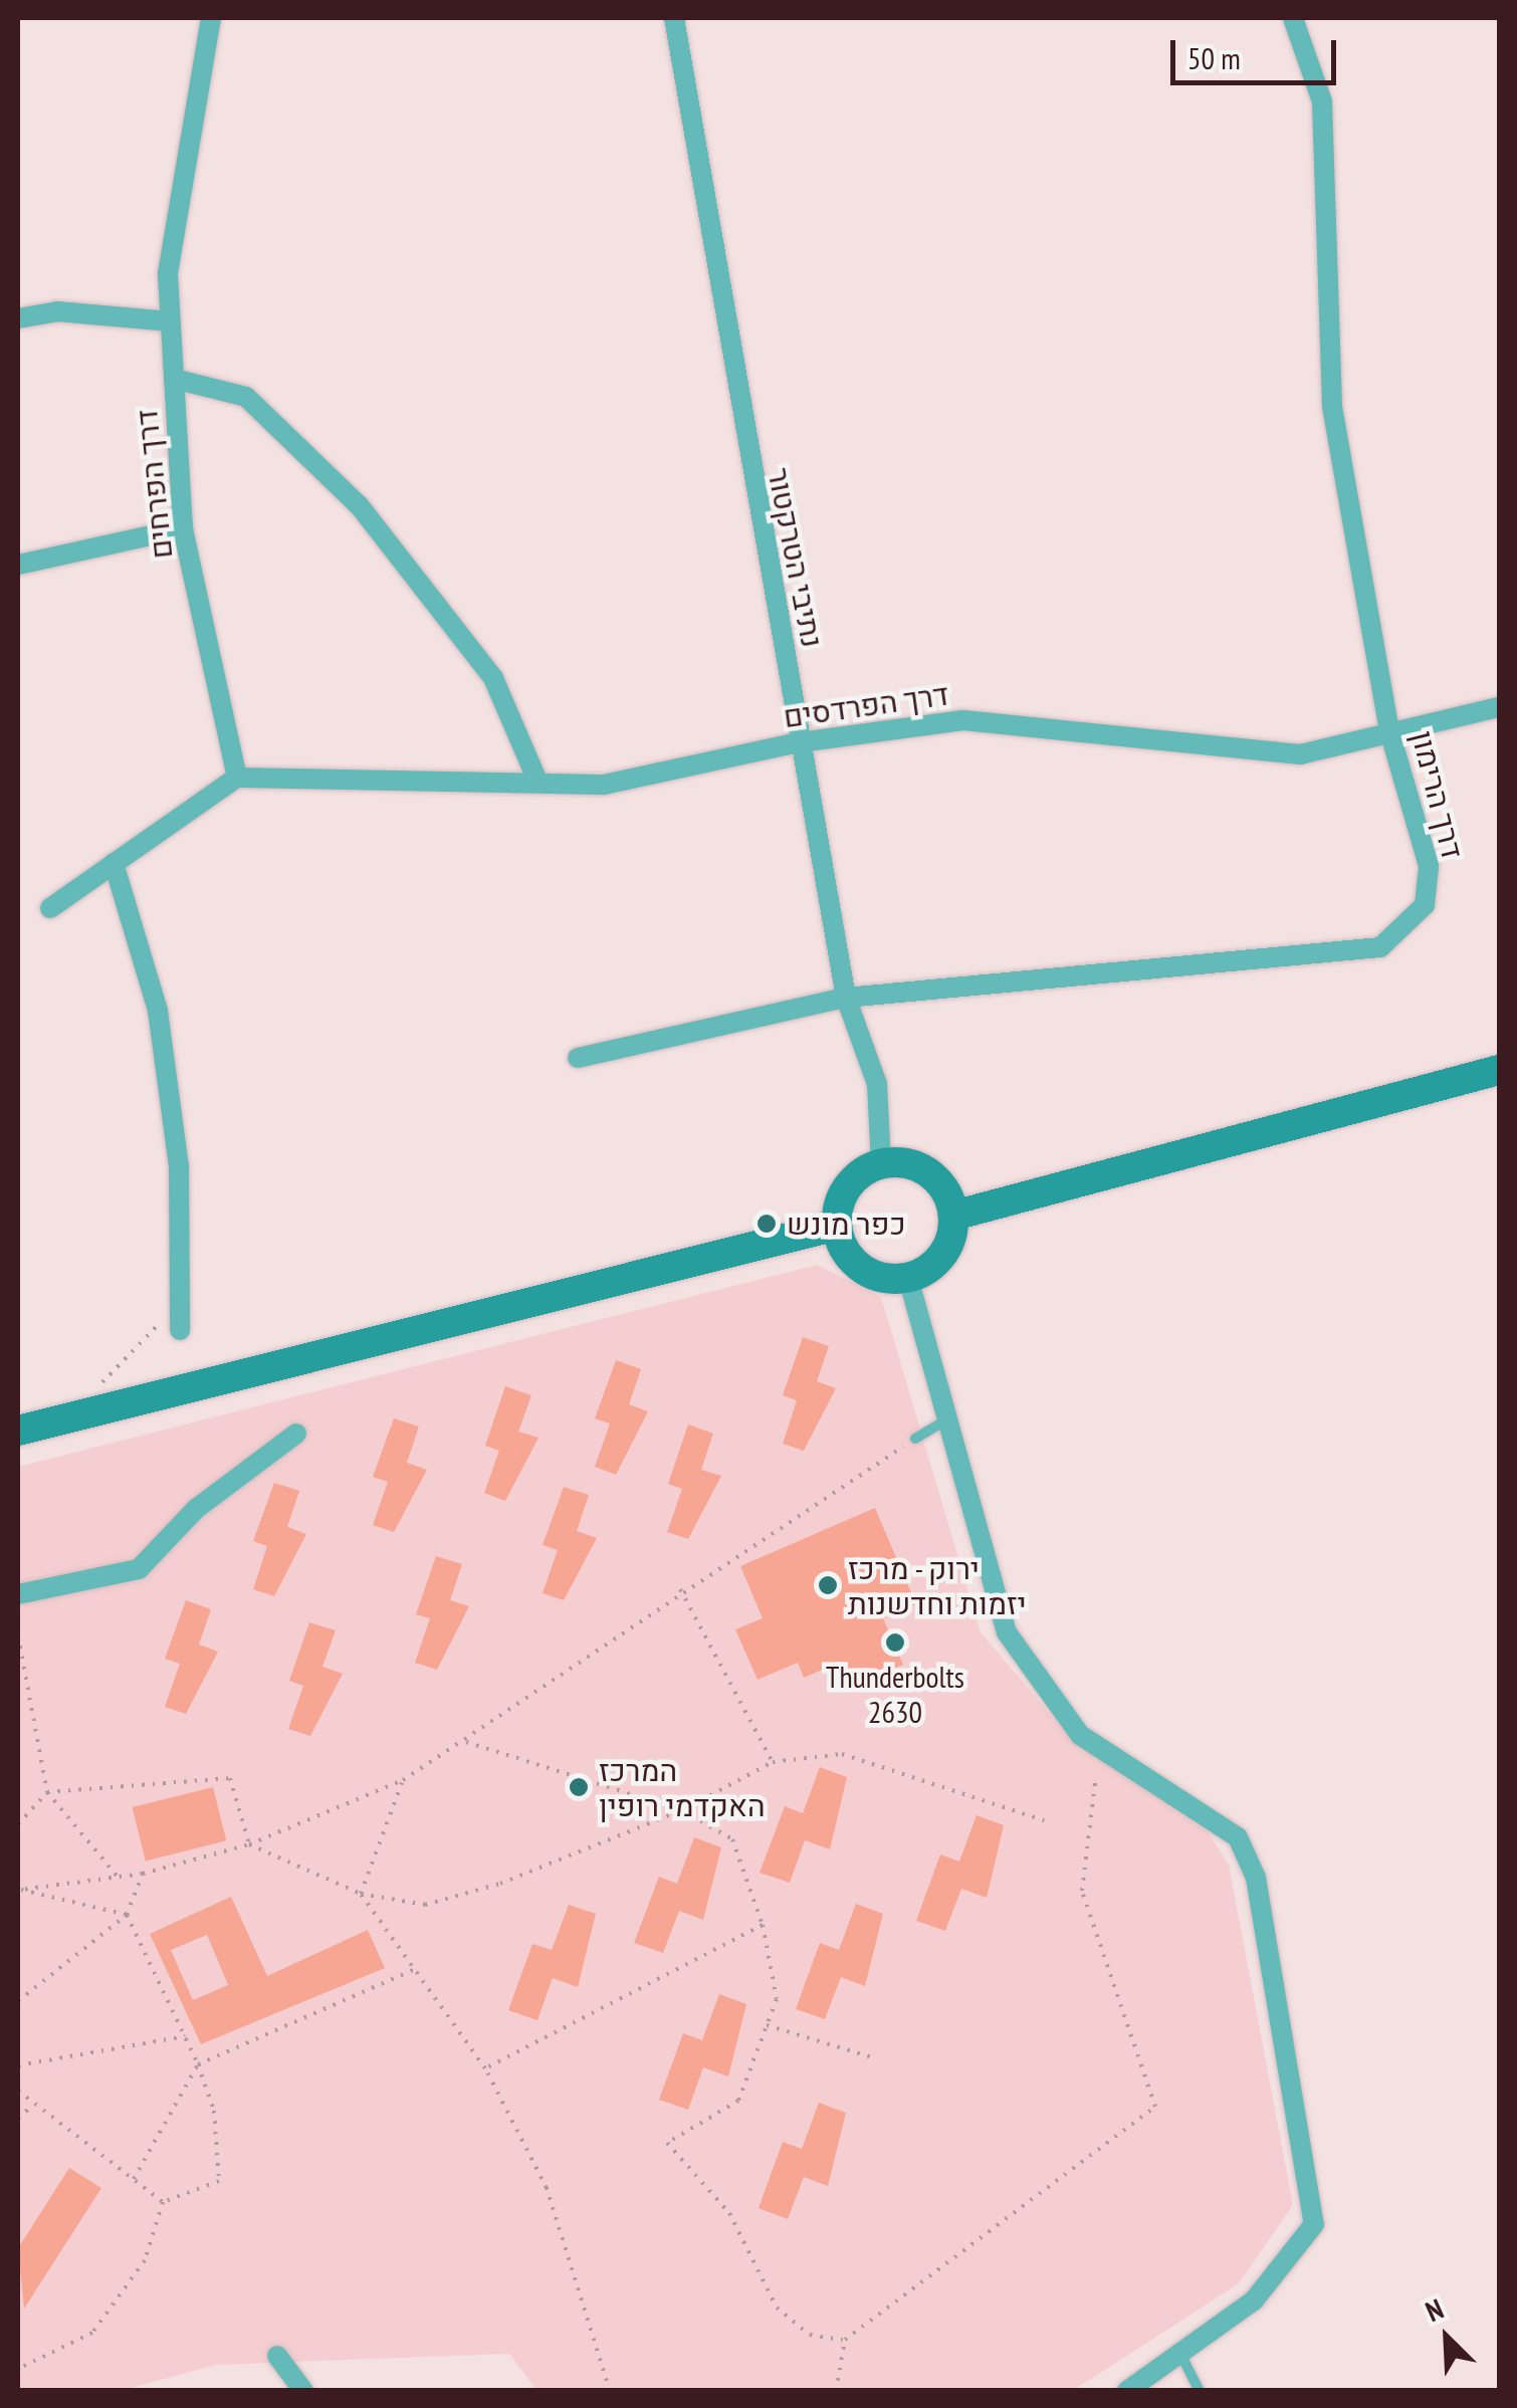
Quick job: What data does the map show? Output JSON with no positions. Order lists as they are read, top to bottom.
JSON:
{
  "streets": {
    "street": [
      "דרך הפרחים",
      "נתיבי הטרקטור",
      "דרך הפרדסים",
      "דרך הרימון"
    ]
  },
  "crossings": [
    ["דרך הפרחים", "דרך הפרדסים"],
    ["נתיבי הטרקטור", "דרך הפרדסים"],
    ["נתיבי הטרקטור", "דרך הרימון"],
    ["דרך הפרדסים", "דרך הרימון"]
  ],
  "places": [
    "כפר מונש",
    "ירוק - מרכז יזמות וחדשנות",
    "Thunderbolts 2630",
    "המרכז האקדמי רופין"
  ],
  "scale_bar": "50 m",
  "north": "top left"
}
